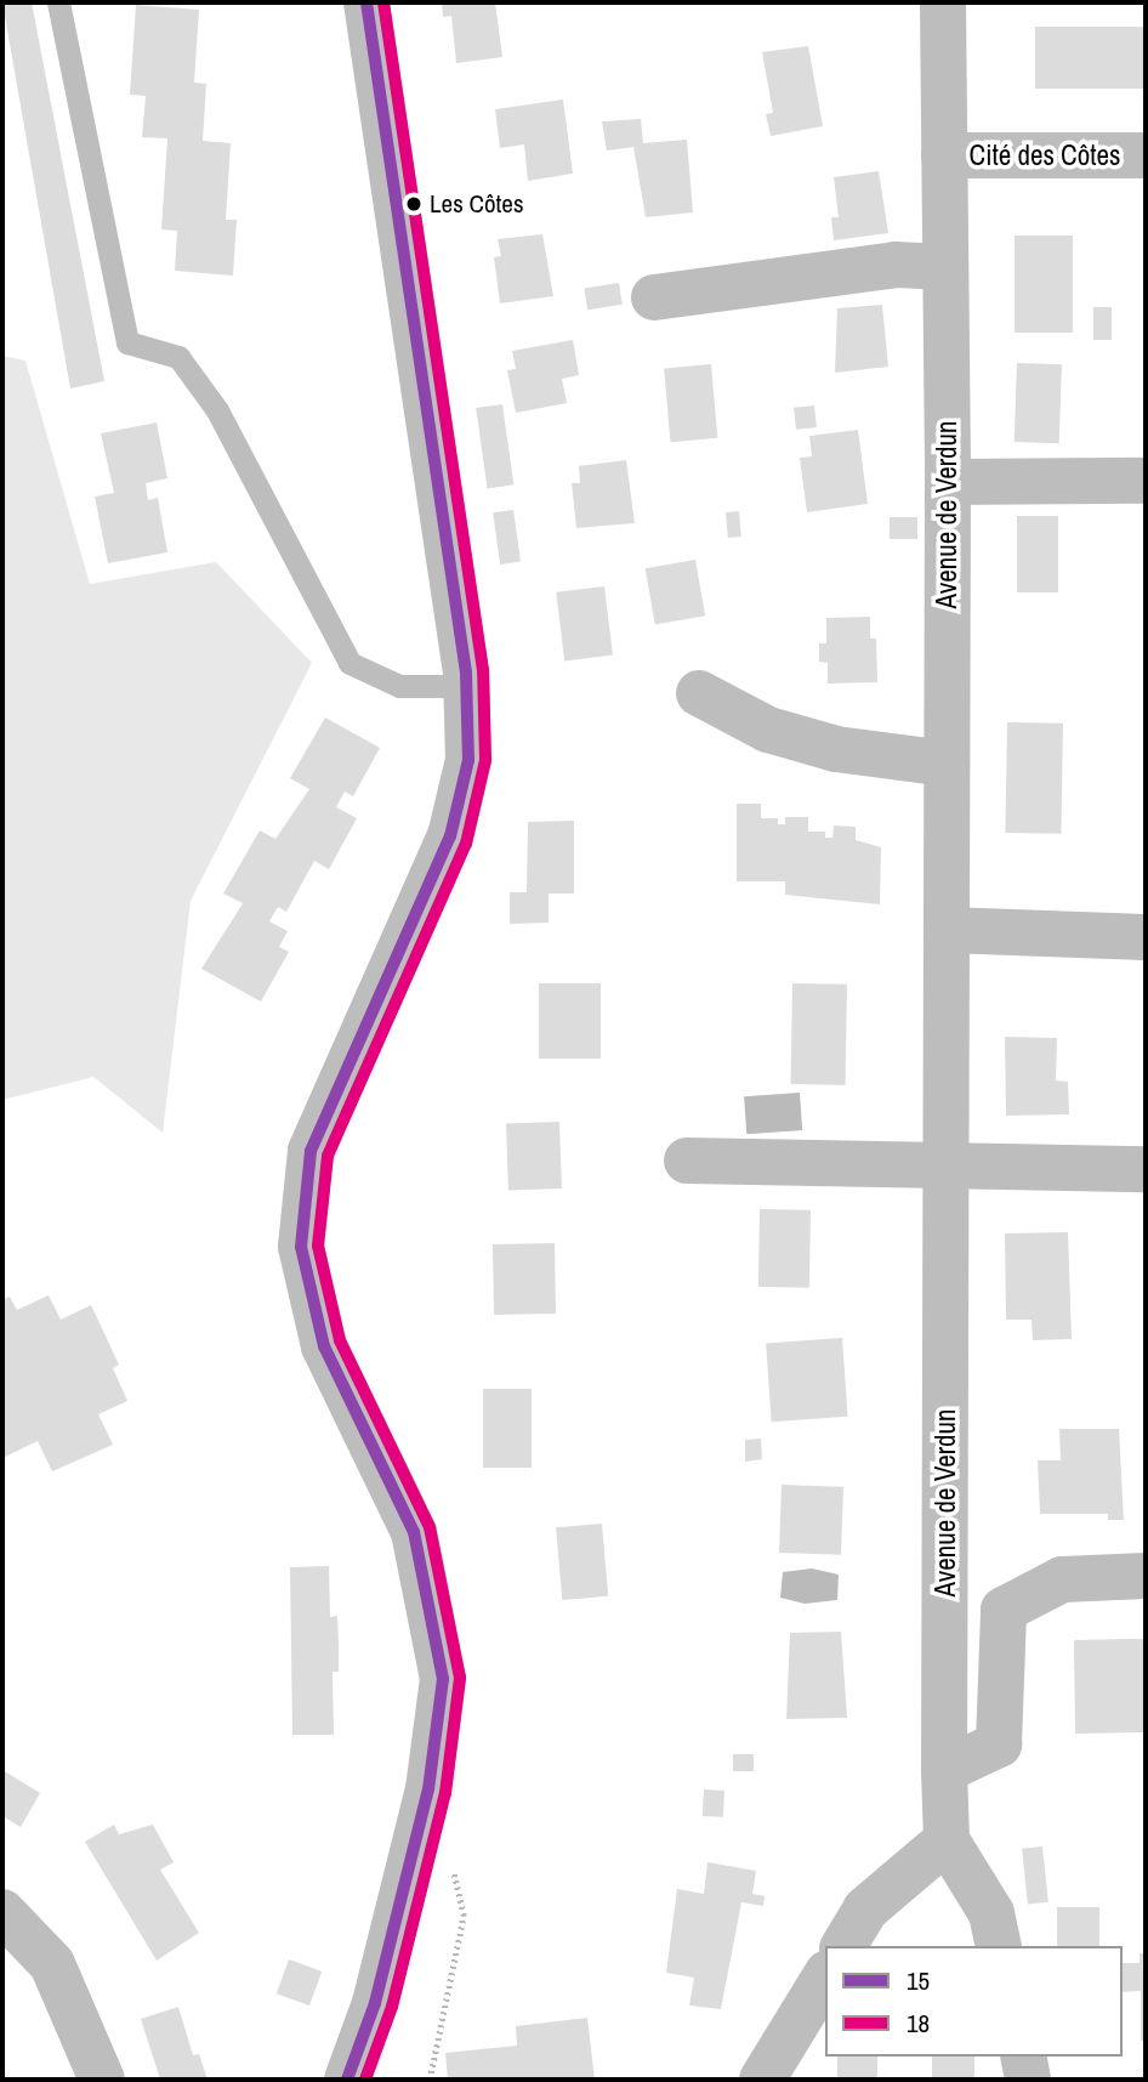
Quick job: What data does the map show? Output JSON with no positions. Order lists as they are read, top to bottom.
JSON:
{
  "streets": {
    "street": ["Cité des Côtes", "Avenue de Verdun"]
  },
  "crossings": [
    ["Cité des Côtes", "Avenue de Verdun"]
  ],
  "places": ["Les Côtes"],
  "lines": ["transit line 15", "transit line 18"],
  "legend": ["15", "18"]
}
